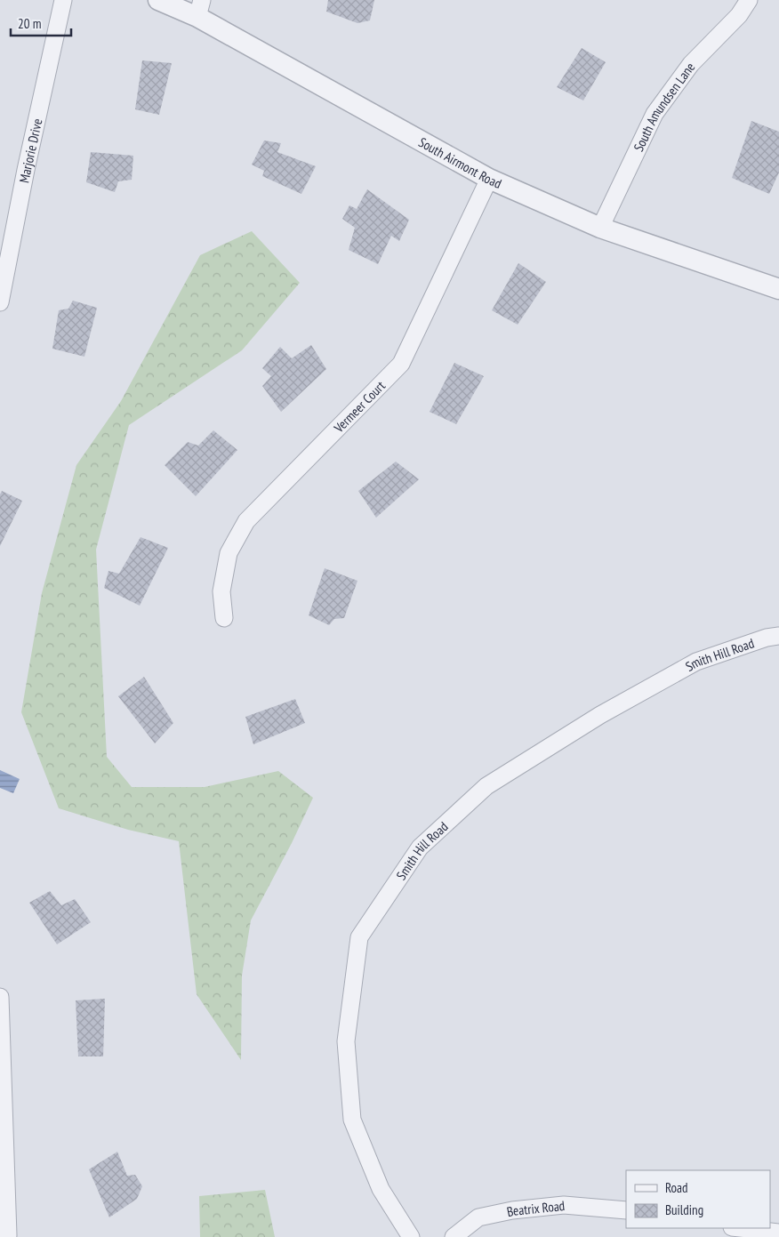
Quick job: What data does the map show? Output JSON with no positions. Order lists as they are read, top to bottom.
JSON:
{
  "streets": {
    "street": [
      "South Amundsen Lane",
      "Marjorie Drive",
      "South Airmont Road",
      "Vermeer Court",
      "Smith Hill Road",
      "Beatrix Road"
    ]
  },
  "crossings": [
    ["South Amundsen Lane", "South Airmont Road"],
    ["South Airmont Road", "Vermeer Court"]
  ],
  "legend": ["Road", "Building"],
  "scale_bar": "20 m"
}
